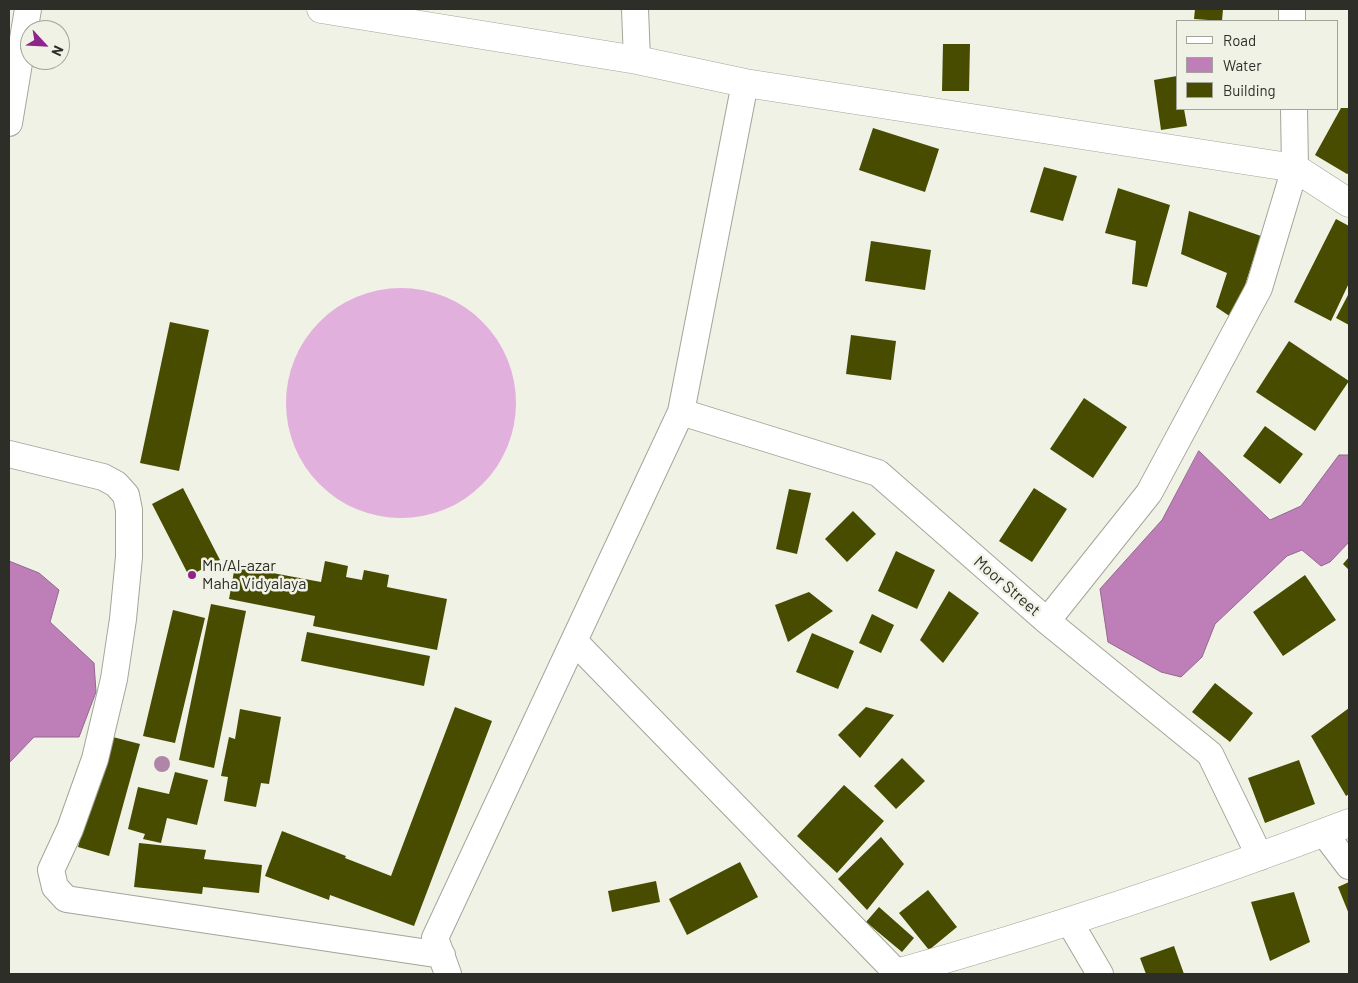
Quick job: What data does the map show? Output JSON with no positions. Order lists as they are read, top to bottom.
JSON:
{
  "streets": {
    "street": ["Moor Street"]
  },
  "places": ["Mn/Al-azar Maha Vidyalaya"],
  "legend": ["Road", "Water", "Building"],
  "north": "bottom right"
}
